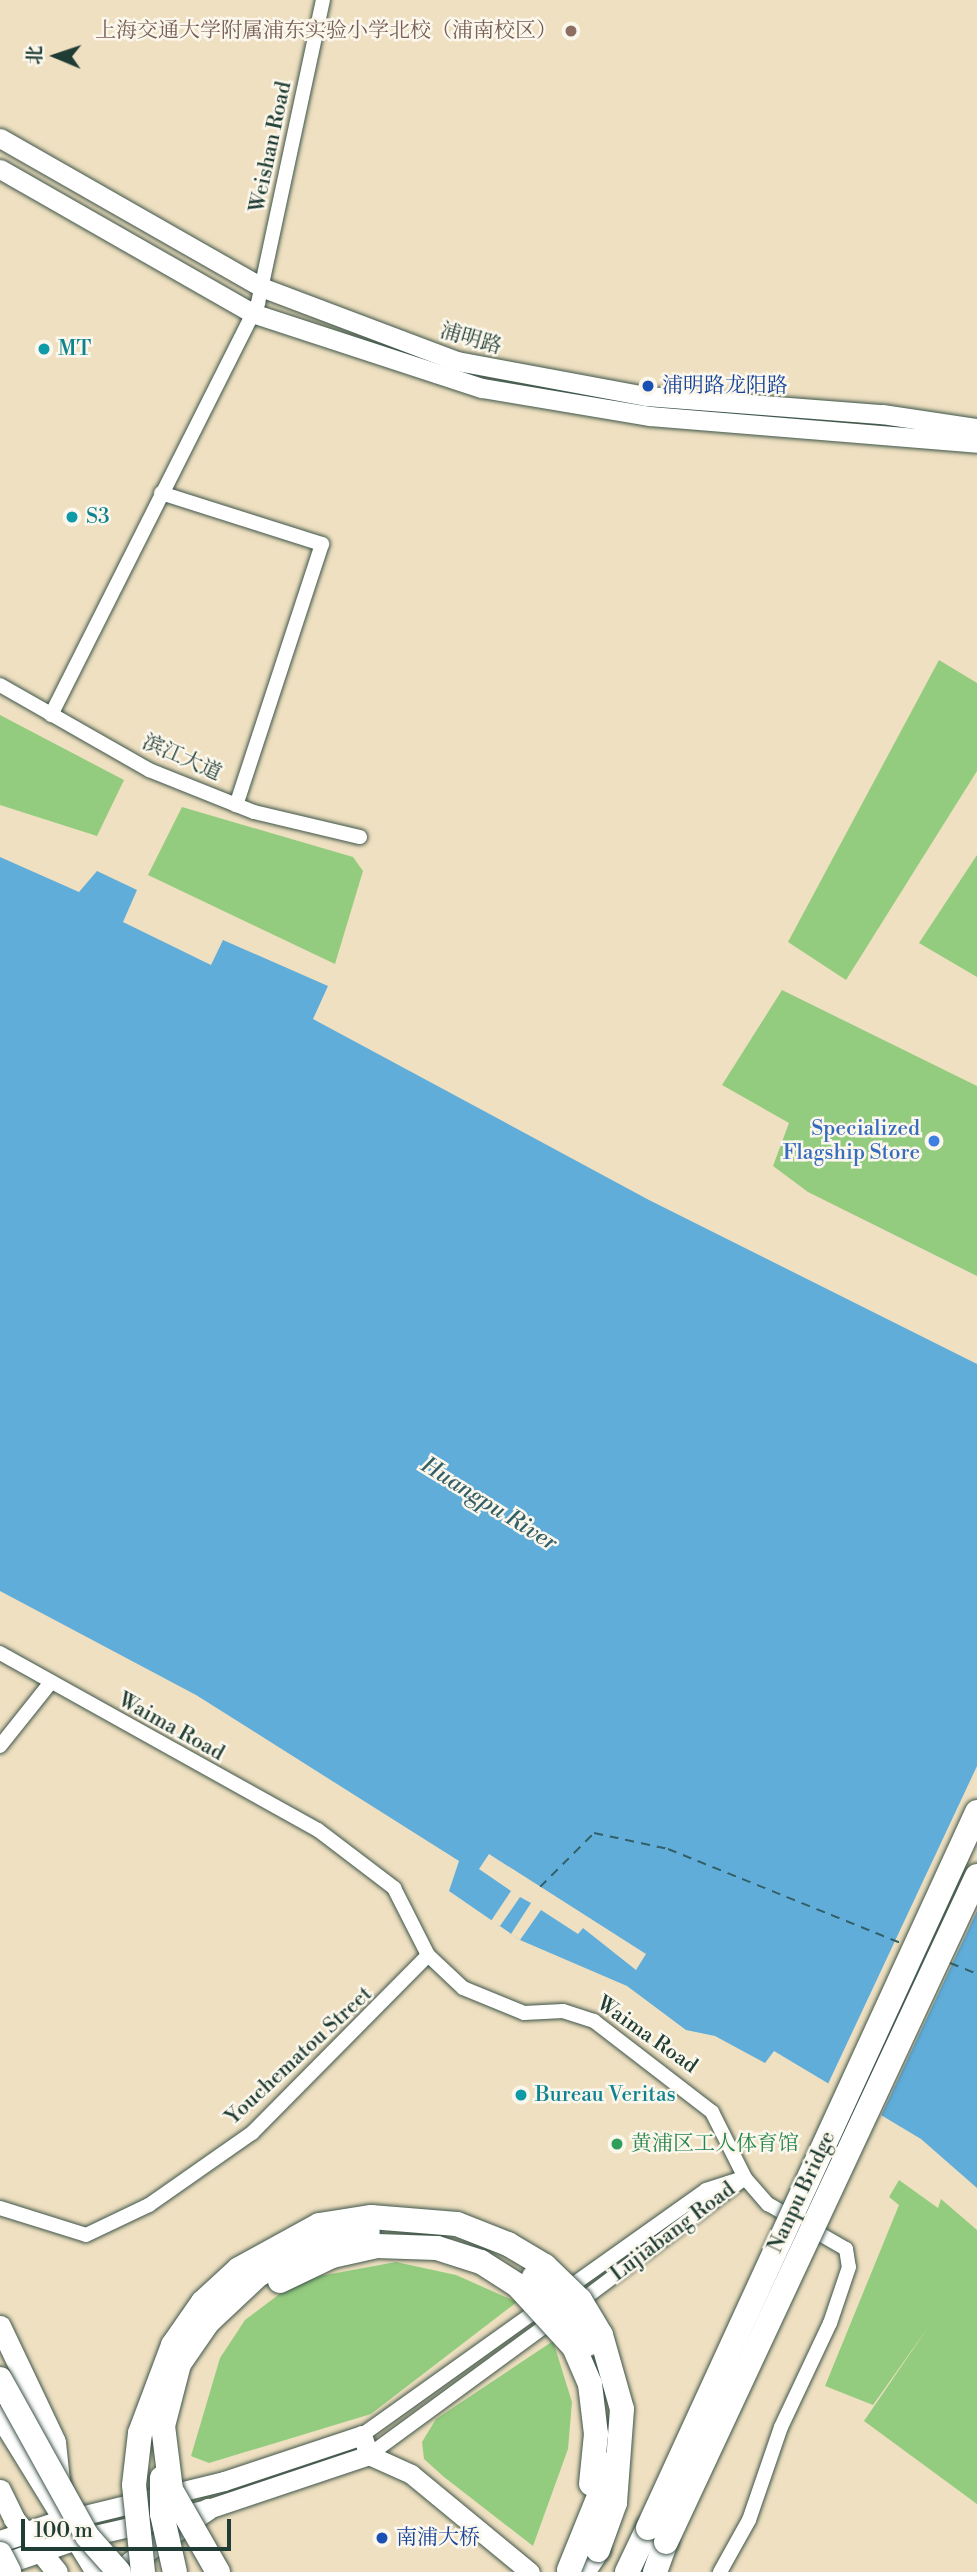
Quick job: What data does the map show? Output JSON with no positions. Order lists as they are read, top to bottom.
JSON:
{
  "streets": {
    "highway": ["Nanpu Bridge"],
    "main road": ["浦明路", "Lujiabang Road"],
    "street": [
      "Weishan Road",
      "滨江大道",
      "Waima Road",
      "Youchematou Street"
    ]
  },
  "crossings": [
    ["Weishan Road", "浦明路"],
    ["Weishan Road", "滨江大道"],
    ["Waima Road", "Youchematou Street"],
    ["Waima Road", "Lujiabang Road"]
  ],
  "water": ["Huangpu River"],
  "places": [
    "上海交通大学附属浦东实验小学北校（浦南校区）",
    "MT",
    "浦明路龙阳路",
    "S3",
    "Specialized Flagship Store",
    "Bureau Veritas",
    "黄浦区工人体育馆",
    "南浦大桥"
  ],
  "scale_bar": "100 m",
  "north": "left"
}
